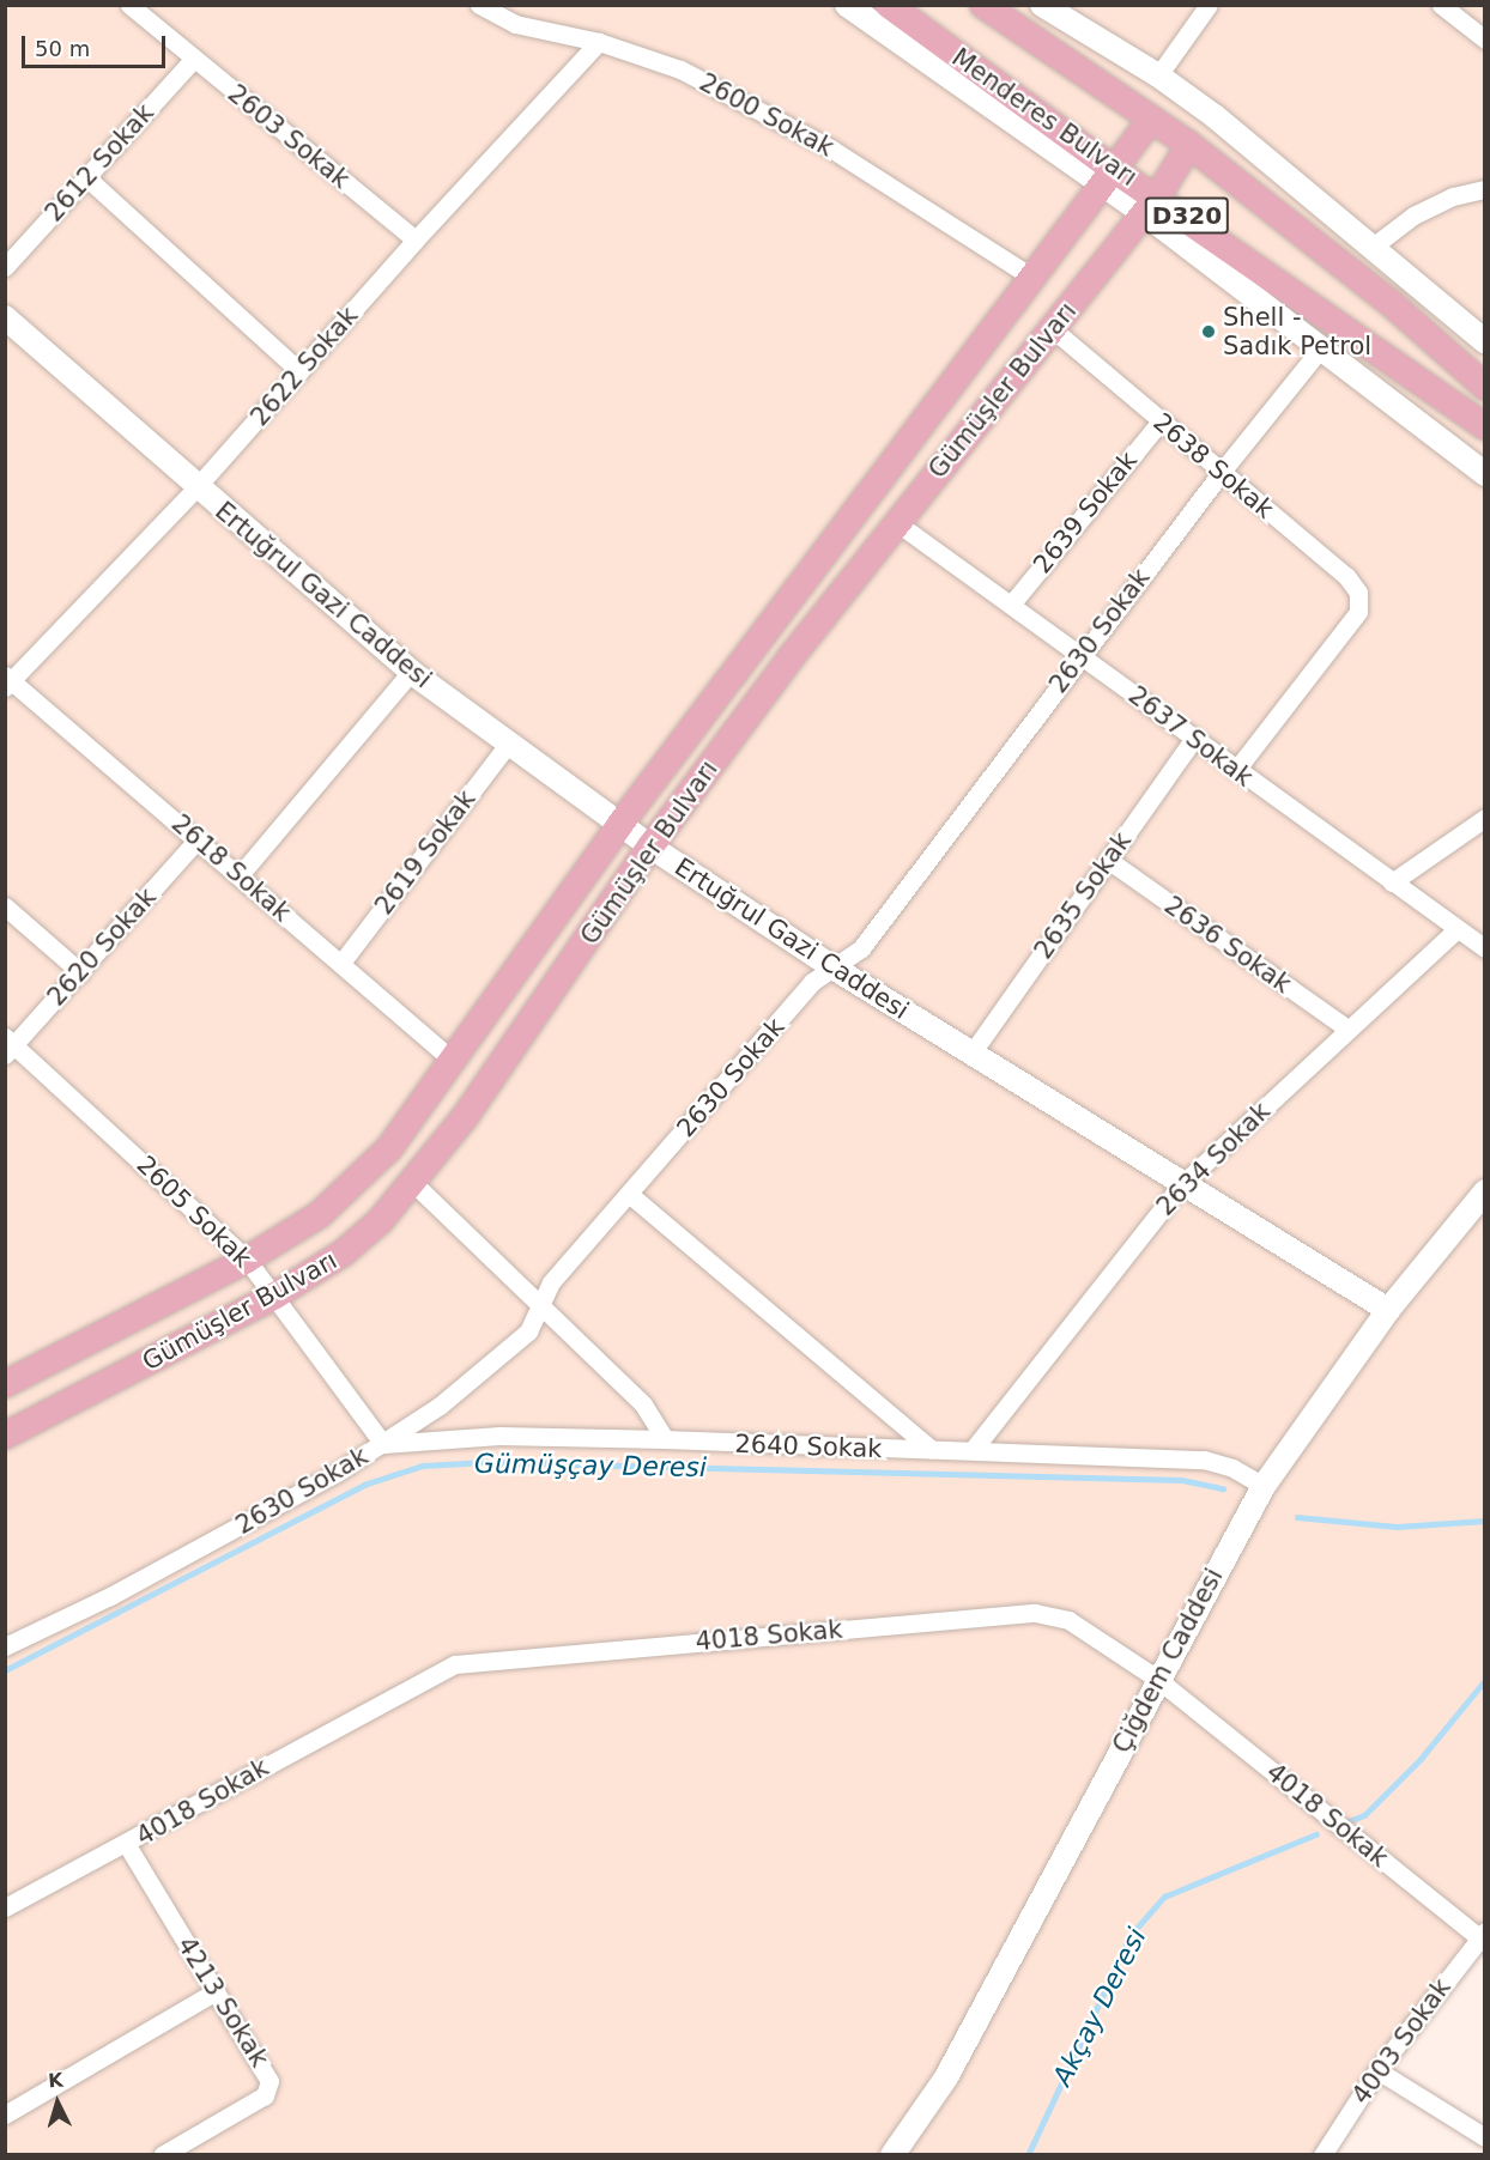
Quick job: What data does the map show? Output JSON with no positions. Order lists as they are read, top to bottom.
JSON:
{
  "streets": {
    "main road": [
      "Menderes Bulvarı",
      "D320",
      "Gümüşler Bulvarı",
      "Ertuğrul Gazi Caddesi",
      "Çiğdem Caddesi"
    ],
    "street": [
      "2600 Sokak",
      "2603 Sokak",
      "2612 Sokak",
      "2622 Sokak",
      "2638 Sokak",
      "2639 Sokak",
      "2630 Sokak",
      "2637 Sokak",
      "2619 Sokak",
      "2618 Sokak",
      "2635 Sokak",
      "2636 Sokak",
      "2620 Sokak",
      "2634 Sokak",
      "2605 Sokak",
      "2640 Sokak",
      "4018 Sokak",
      "4213 Sokak",
      "4003 Sokak"
    ]
  },
  "crossings": [
    ["2600 Sokak", "2622 Sokak"],
    ["2600 Sokak", "Gümüşler Bulvarı"],
    ["Menderes Bulvarı", "Gümüşler Bulvarı"],
    ["2603 Sokak", "2612 Sokak"],
    ["2603 Sokak", "2622 Sokak"],
    ["D320", "Gümüşler Bulvarı"],
    ["2622 Sokak", "Ertuğrul Gazi Caddesi"],
    ["2622 Sokak", "2618 Sokak"],
    ["Gümüşler Bulvarı", "2638 Sokak"],
    ["Gümüşler Bulvarı", "Ertuğrul Gazi Caddesi"],
    ["Gümüşler Bulvarı", "2637 Sokak"],
    ["Gümüşler Bulvarı", "2618 Sokak"],
    ["Gümüşler Bulvarı", "2605 Sokak"],
    ["2638 Sokak", "2639 Sokak"],
    ["2638 Sokak", "2630 Sokak"],
    ["2638 Sokak", "2637 Sokak"],
    ["2639 Sokak", "2637 Sokak"],
    ["Ertuğrul Gazi Caddesi", "2630 Sokak"],
    ["Ertuğrul Gazi Caddesi", "2619 Sokak"],
    ["Ertuğrul Gazi Caddesi", "2635 Sokak"],
    ["Ertuğrul Gazi Caddesi", "2634 Sokak"],
    ["Ertuğrul Gazi Caddesi", "Çiğdem Caddesi"],
    ["2630 Sokak", "2637 Sokak"],
    ["2630 Sokak", "2605 Sokak"],
    ["2630 Sokak", "2640 Sokak"],
    ["2637 Sokak", "2635 Sokak"],
    ["2637 Sokak", "2634 Sokak"],
    ["2619 Sokak", "2618 Sokak"],
    ["2618 Sokak", "2620 Sokak"],
    ["2635 Sokak", "2636 Sokak"],
    ["2636 Sokak", "2634 Sokak"],
    ["2620 Sokak", "2605 Sokak"],
    ["2634 Sokak", "2640 Sokak"],
    ["2605 Sokak", "2640 Sokak"],
    ["2640 Sokak", "Çiğdem Caddesi"],
    ["4018 Sokak", "Çiğdem Caddesi"],
    ["4018 Sokak", "4213 Sokak"],
    ["4018 Sokak", "4003 Sokak"]
  ],
  "water": ["Gümüşçay Deresi", "Akçay Deresi"],
  "places": ["Shell - Sadık Petrol"],
  "scale_bar": "50 m",
  "north": "top"
}
